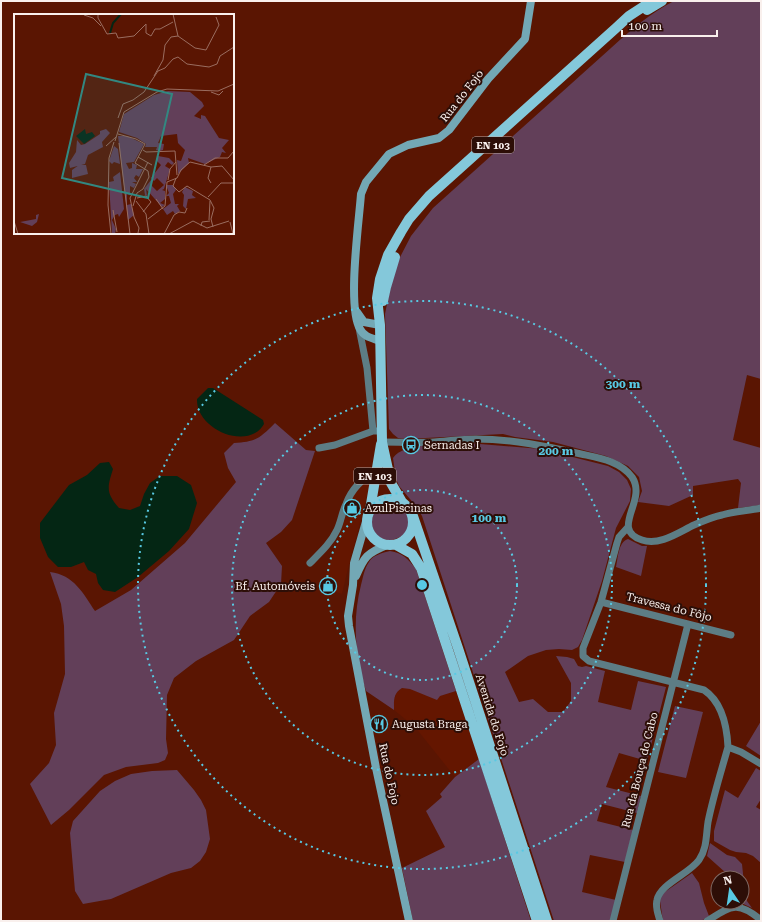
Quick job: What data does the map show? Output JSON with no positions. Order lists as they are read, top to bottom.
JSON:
{
  "streets": {
    "main road": ["Rua do Fojo", "EN 103", "Avenida do Fojo"],
    "street": ["Travessa do Fôjo", "Rua da Bouça do Cabo"]
  },
  "crossings": [
    ["Rua do Fojo", "EN 103"],
    ["Rua do Fojo", "Avenida do Fojo"],
    ["EN 103", "Avenida do Fojo"],
    ["Travessa do Fôjo", "Rua da Bouça do Cabo"]
  ],
  "places": {
    "bus stop": ["Sernadas I"],
    "shop": ["AzulPiscinas", "Bf. Automóveis"],
    "restaurant": ["Augusta Braga"]
  },
  "scale_bar": "100 m",
  "north": "top",
  "rings": ["300 m", "200 m", "100 m"]
}
